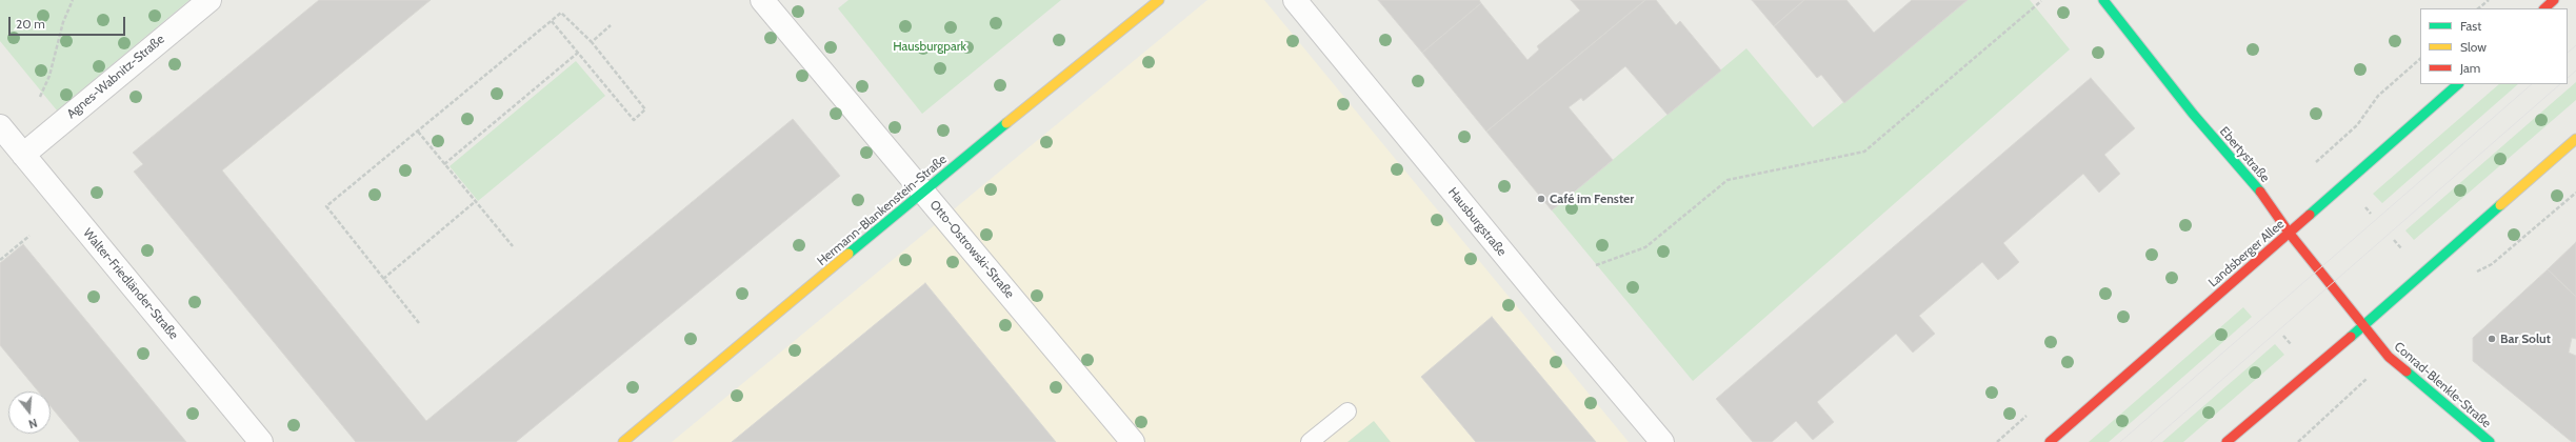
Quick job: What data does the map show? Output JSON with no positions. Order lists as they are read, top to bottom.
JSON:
{
  "streets": {
    "street": [
      "Agnes-Wabnitz-Straße",
      "Ebertystraße",
      "Hermann-Blankenstein-Straße",
      "Hausburgstraße",
      "Otto-Ostrowski-Straße",
      "Landsberger Allee",
      "Walter-Friedländer-Straße",
      "Conrad-Blenkle-Straße"
    ]
  },
  "crossings": [
    ["Agnes-Wabnitz-Straße", "Walter-Friedländer-Straße"],
    ["Ebertystraße", "Landsberger Allee"],
    ["Ebertystraße", "Conrad-Blenkle-Straße"],
    ["Hermann-Blankenstein-Straße", "Otto-Ostrowski-Straße"]
  ],
  "parks": ["Hausburgpark"],
  "places": ["Café im Fenster", "Bar Solut"],
  "legend": ["Fast", "Slow", "Jam"],
  "scale_bar": "20 m",
  "north": "bottom"
}
